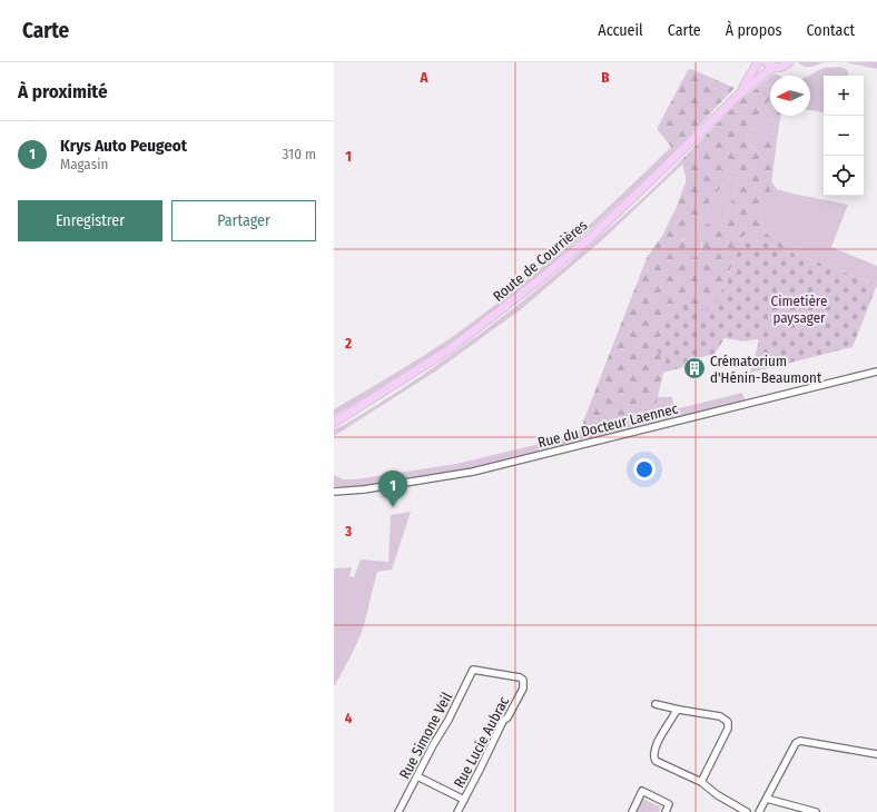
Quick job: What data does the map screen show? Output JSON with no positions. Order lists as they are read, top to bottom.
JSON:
{
  "streets": {
    "main road": ["Route de Courrières"],
    "street": ["Rue du Docteur Laennec", "Rue Simone Veil", "Rue Lucie Aubrac"]
  },
  "crossings": [
    ["Rue Simone Veil", "Rue Lucie Aubrac"]
  ],
  "parks": ["Cimetière paysager"],
  "places": {
    "building": ["Crématorium d'Hénin-Beaumont"]
  },
  "north": "left",
  "page": {
    "header": "Carte",
    "nav": [
      "Accueil",
      "Carte",
      "À propos",
      "Contact"
    ],
    "heading": "À proximité",
    "map_buttons": ["+", "−"],
    "list": [
      {
        "mark": "1",
        "name": "Krys Auto Peugeot",
        "note": "Magasin",
        "value": "310 m"
      }
    ],
    "buttons": ["Enregistrer", "Partager"],
    "pins": "1"
  },
  "grid": {
    "columns": ["A", "B"],
    "rows": [
      "1",
      "2",
      "3",
      "4"
    ]
  }
}
